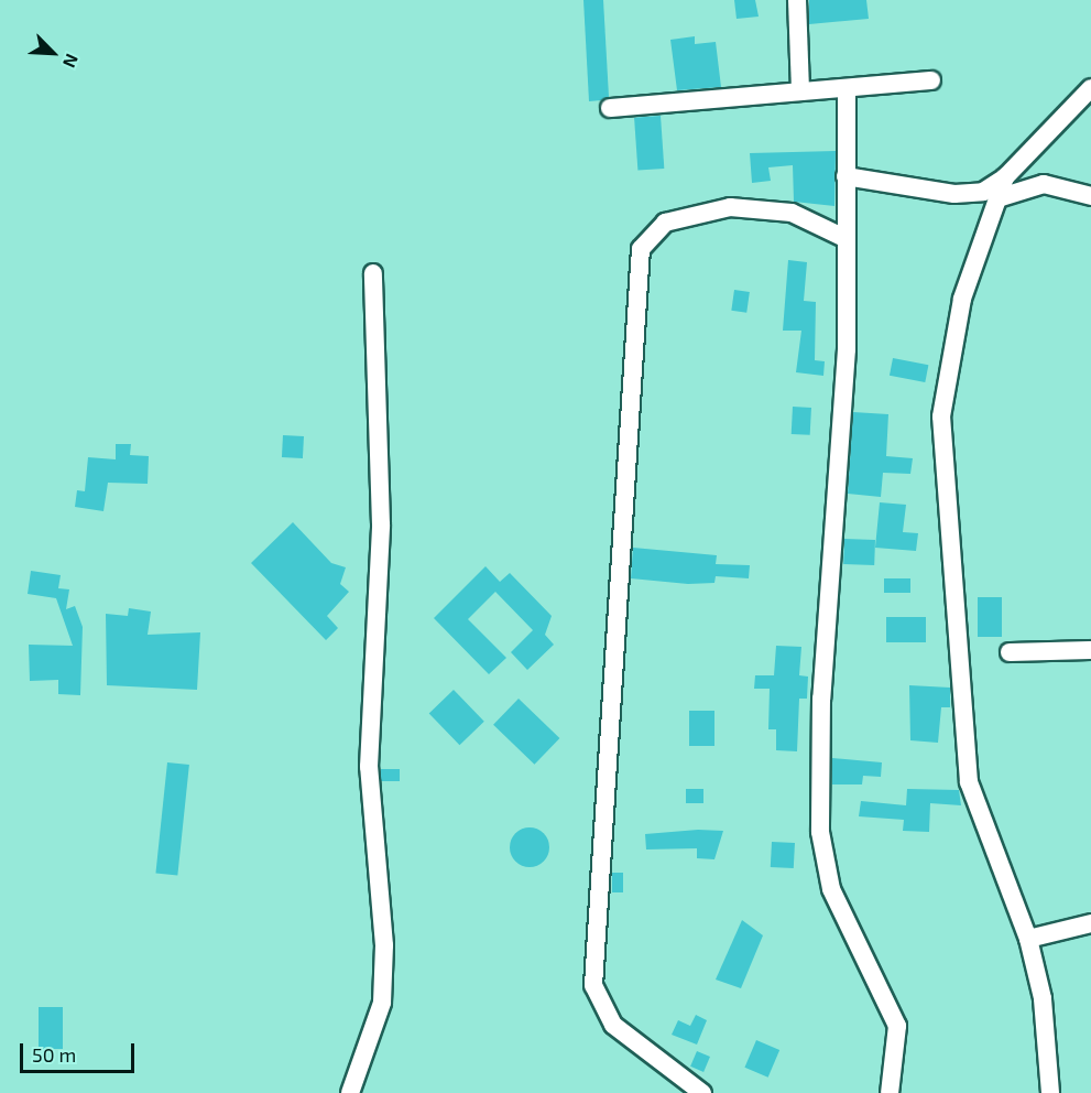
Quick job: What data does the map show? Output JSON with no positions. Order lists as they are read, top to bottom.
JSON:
{
  "scale_bar": "50 m",
  "north": "bottom right"
}
